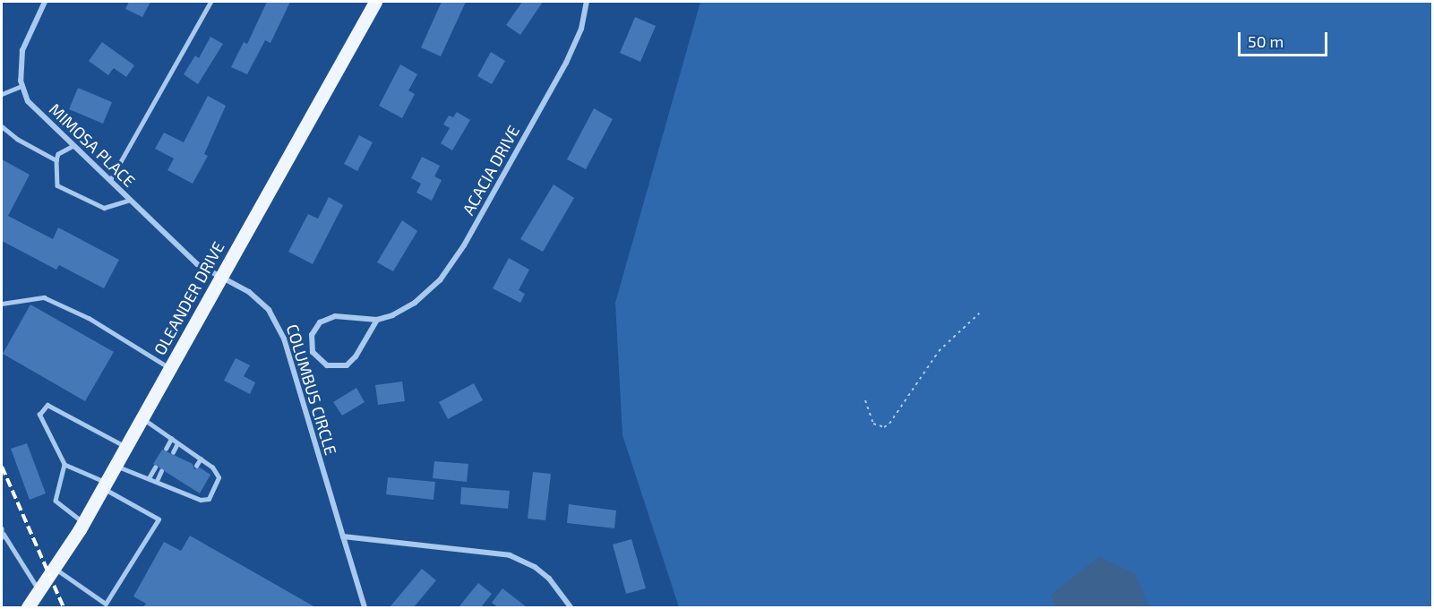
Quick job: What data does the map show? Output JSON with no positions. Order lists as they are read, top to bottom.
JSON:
{
  "streets": {
    "main road": ["OLEANDER DRIVE"],
    "street": ["MIMOSA PLACE", "ACACIA DRIVE", "COLUMBUS CIRCLE"]
  },
  "crossings": [
    ["MIMOSA PLACE", "OLEANDER DRIVE"],
    ["MIMOSA PLACE", "COLUMBUS CIRCLE"],
    ["OLEANDER DRIVE", "COLUMBUS CIRCLE"]
  ],
  "scale_bar": "50 m"
}
